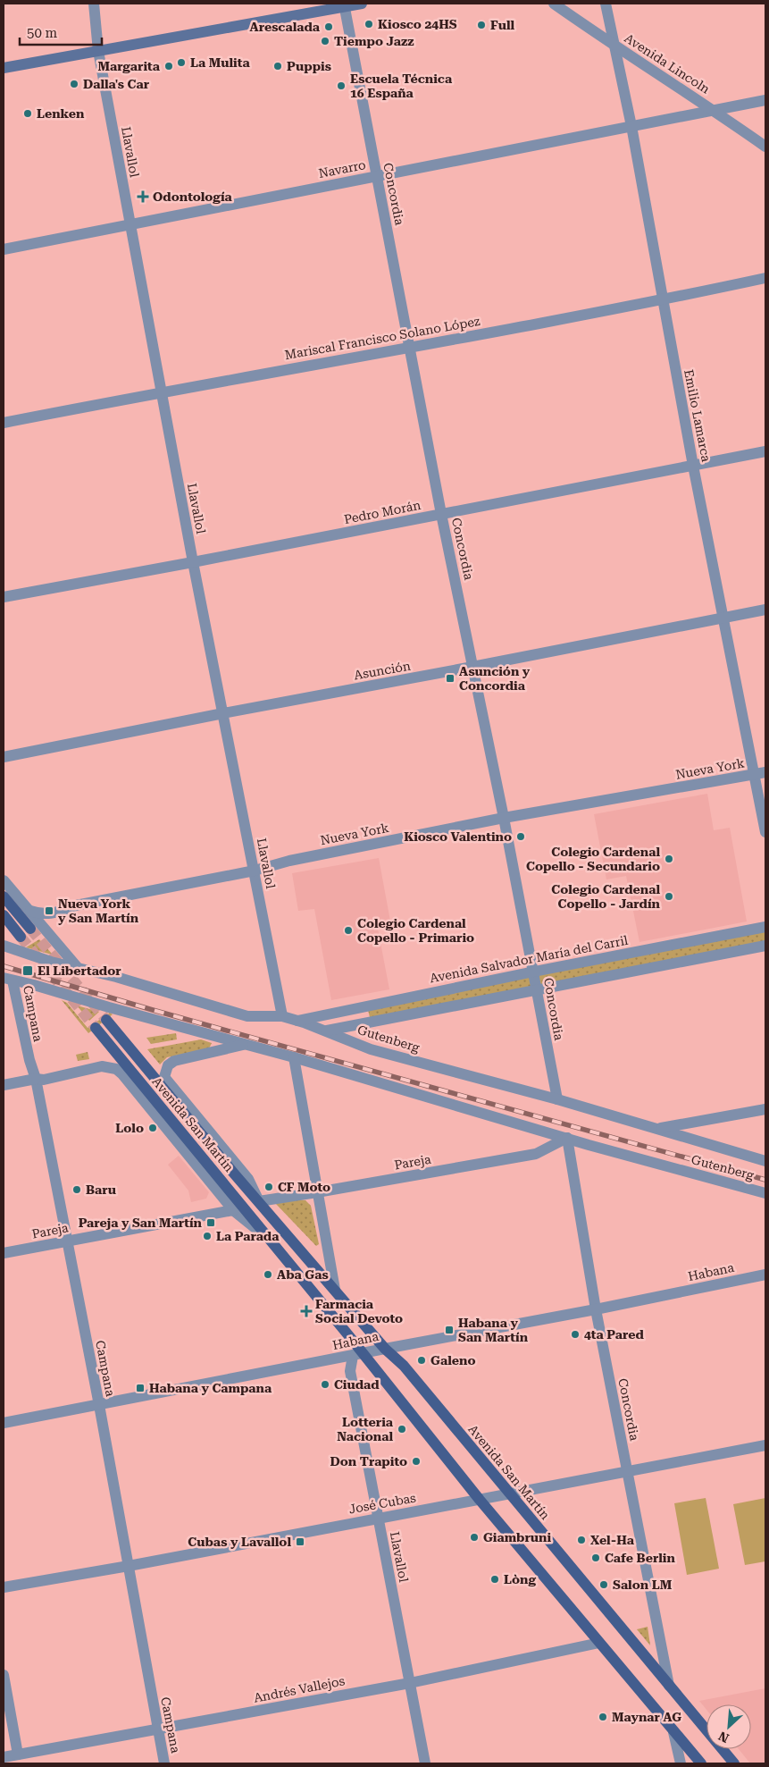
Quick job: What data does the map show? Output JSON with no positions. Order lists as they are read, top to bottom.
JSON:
{
  "streets": {
    "main road": ["Avenida San Martín"],
    "street": [
      "Avenida Lincoln",
      "Llavallol",
      "Navarro",
      "Concordia",
      "Mariscal Francisco Solano López",
      "Emilio Lamarca",
      "Pedro Morán",
      "Asunción",
      "Nueva York",
      "Avenida Salvador María del Carril",
      "Campana",
      "Gutenberg",
      "Pareja",
      "Habana",
      "José Cubas",
      "Andrés Vallejos"
    ]
  },
  "crossings": [
    ["Avenida Lincoln", "Navarro"],
    ["Avenida Lincoln", "Emilio Lamarca"],
    ["Llavallol", "Navarro"],
    ["Llavallol", "Mariscal Francisco Solano López"],
    ["Llavallol", "Pedro Morán"],
    ["Llavallol", "Asunción"],
    ["Llavallol", "Nueva York"],
    ["Llavallol", "Gutenberg"],
    ["Llavallol", "Avenida San Martín"],
    ["Llavallol", "Habana"],
    ["Llavallol", "José Cubas"],
    ["Llavallol", "Andrés Vallejos"],
    ["Navarro", "Concordia"],
    ["Navarro", "Emilio Lamarca"],
    ["Concordia", "Mariscal Francisco Solano López"],
    ["Concordia", "Pedro Morán"],
    ["Concordia", "Asunción"],
    ["Concordia", "Nueva York"],
    ["Concordia", "Avenida Salvador María del Carril"],
    ["Concordia", "Gutenberg"],
    ["Concordia", "Avenida San Martín"],
    ["Concordia", "Pareja"],
    ["Concordia", "Habana"],
    ["Concordia", "José Cubas"],
    ["Mariscal Francisco Solano López", "Emilio Lamarca"],
    ["Emilio Lamarca", "Pedro Morán"],
    ["Emilio Lamarca", "Asunción"],
    ["Emilio Lamarca", "Nueva York"],
    ["Avenida Salvador María del Carril", "Gutenberg"],
    ["Campana", "Gutenberg"],
    ["Campana", "Avenida San Martín"],
    ["Campana", "Pareja"],
    ["Campana", "Habana"],
    ["Campana", "José Cubas"],
    ["Campana", "Andrés Vallejos"],
    ["Gutenberg", "Avenida San Martín"],
    ["Gutenberg", "Pareja"],
    ["Avenida San Martín", "Pareja"],
    ["Avenida San Martín", "Habana"],
    ["Avenida San Martín", "José Cubas"],
    ["Avenida San Martín", "Andrés Vallejos"]
  ],
  "places": {
    "other": [
      "Kiosco 24HS",
      "Full",
      "Arescalada",
      "Tiempo Jazz",
      "La Mulita",
      "Margarita",
      "Puppis",
      "Dalla's Car",
      "Escuela Técnica 16 España",
      "Lenken",
      "Kiosco Valentino",
      "Colegio Cardenal Copello - Secundario",
      "Colegio Cardenal Copello - Jardín",
      "Colegio Cardenal Copello - Primario",
      "Lolo",
      "CF Moto",
      "Baru",
      "La Parada",
      "Aba Gas",
      "4ta Pared",
      "Galeno",
      "Ciudad",
      "Lotteria Nacional",
      "Don Trapito",
      "Giambruni",
      "Xel-Ha",
      "Cafe Berlin",
      "Lòng",
      "Salon LM",
      "Maynar AG"
    ],
    "health": ["Odontología", "Farmacia Social Devoto"],
    "transit": [
      "Asunción y Concordia",
      "Nueva York y San Martín",
      "El Libertador",
      "Pareja y San Martín",
      "Habana y San Martín",
      "Habana y Campana",
      "Cubas y Lavallol"
    ]
  },
  "scale_bar": "50 m",
  "north": "bottom left"
}
